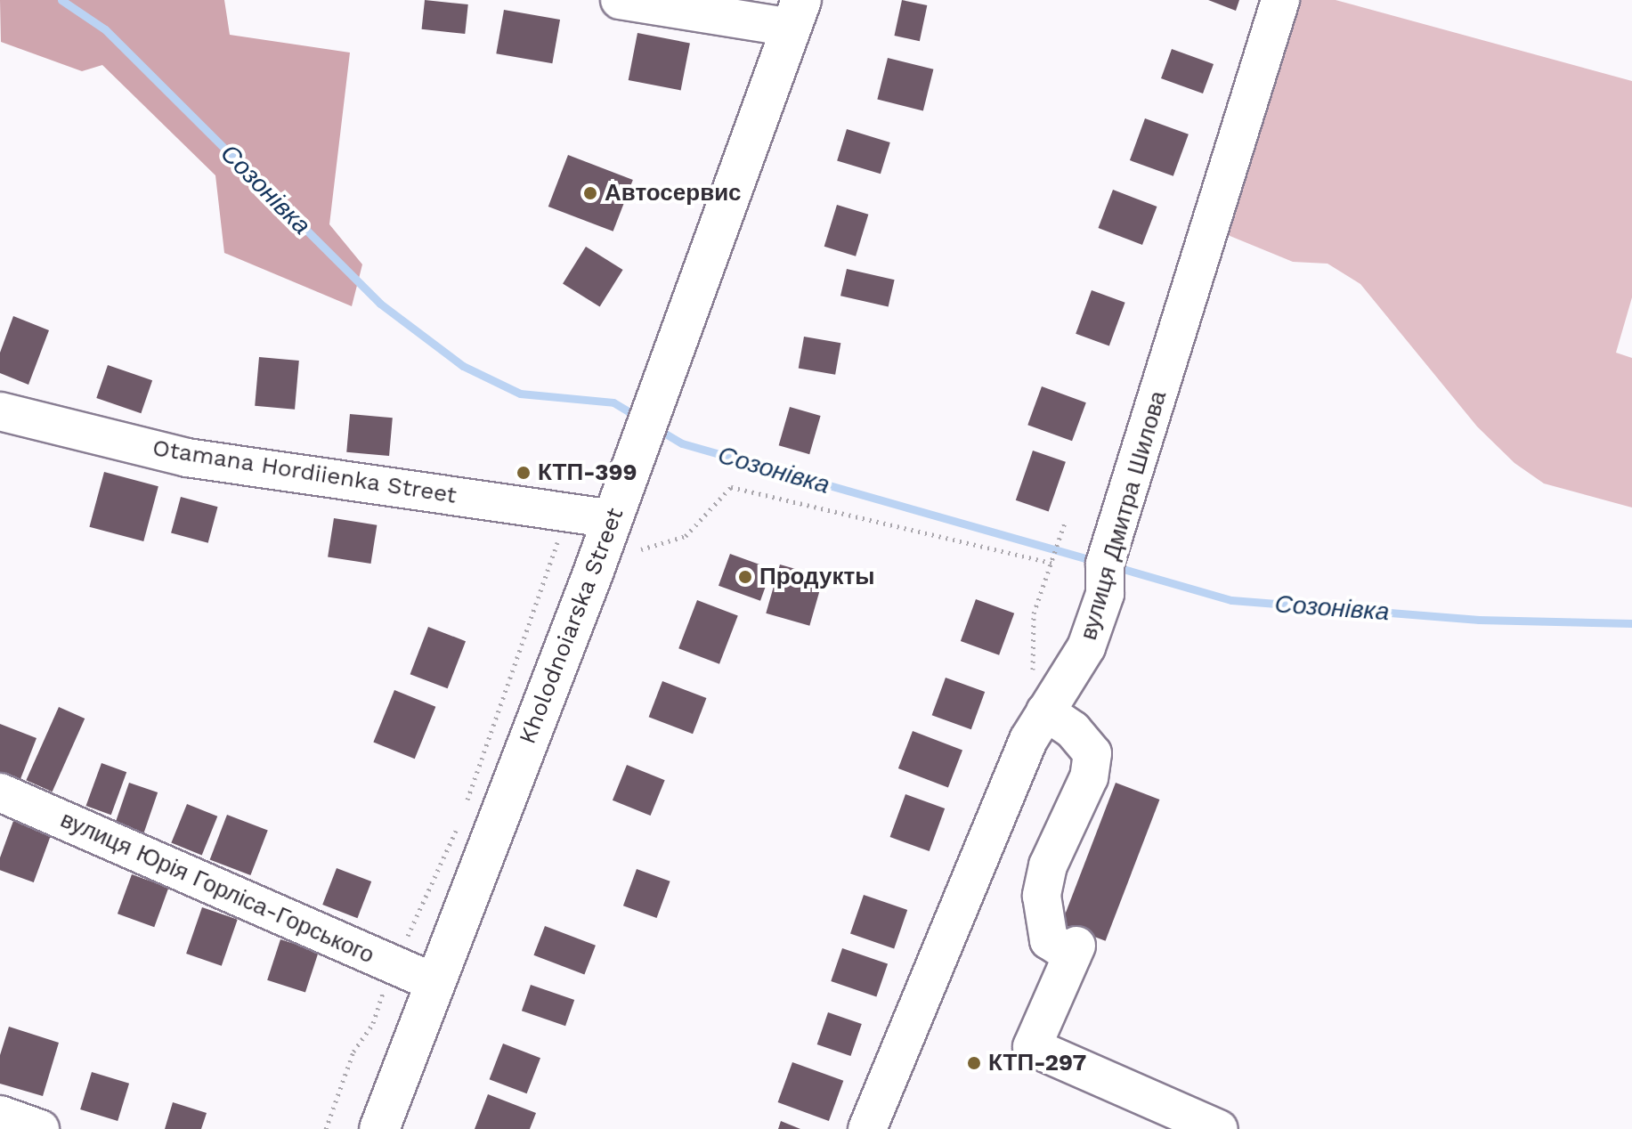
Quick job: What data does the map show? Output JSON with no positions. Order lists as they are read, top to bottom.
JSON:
{
  "streets": {
    "main road": ["Kholodnoiarska Street"],
    "street": ["Otamana Hordiienka Street", "вулиця Дмитра Шилова", "вулиця Юрія Горліса-Горського"]
  },
  "crossings": [
    ["Otamana Hordiienka Street", "Kholodnoiarska Street"],
    ["Kholodnoiarska Street", "вулиця Юрія Горліса-Горського"]
  ],
  "water": ["Созонівка"],
  "places": [
    "Автосервис",
    "КТП-399",
    "Продукты",
    "КТП-297"
  ]
}
